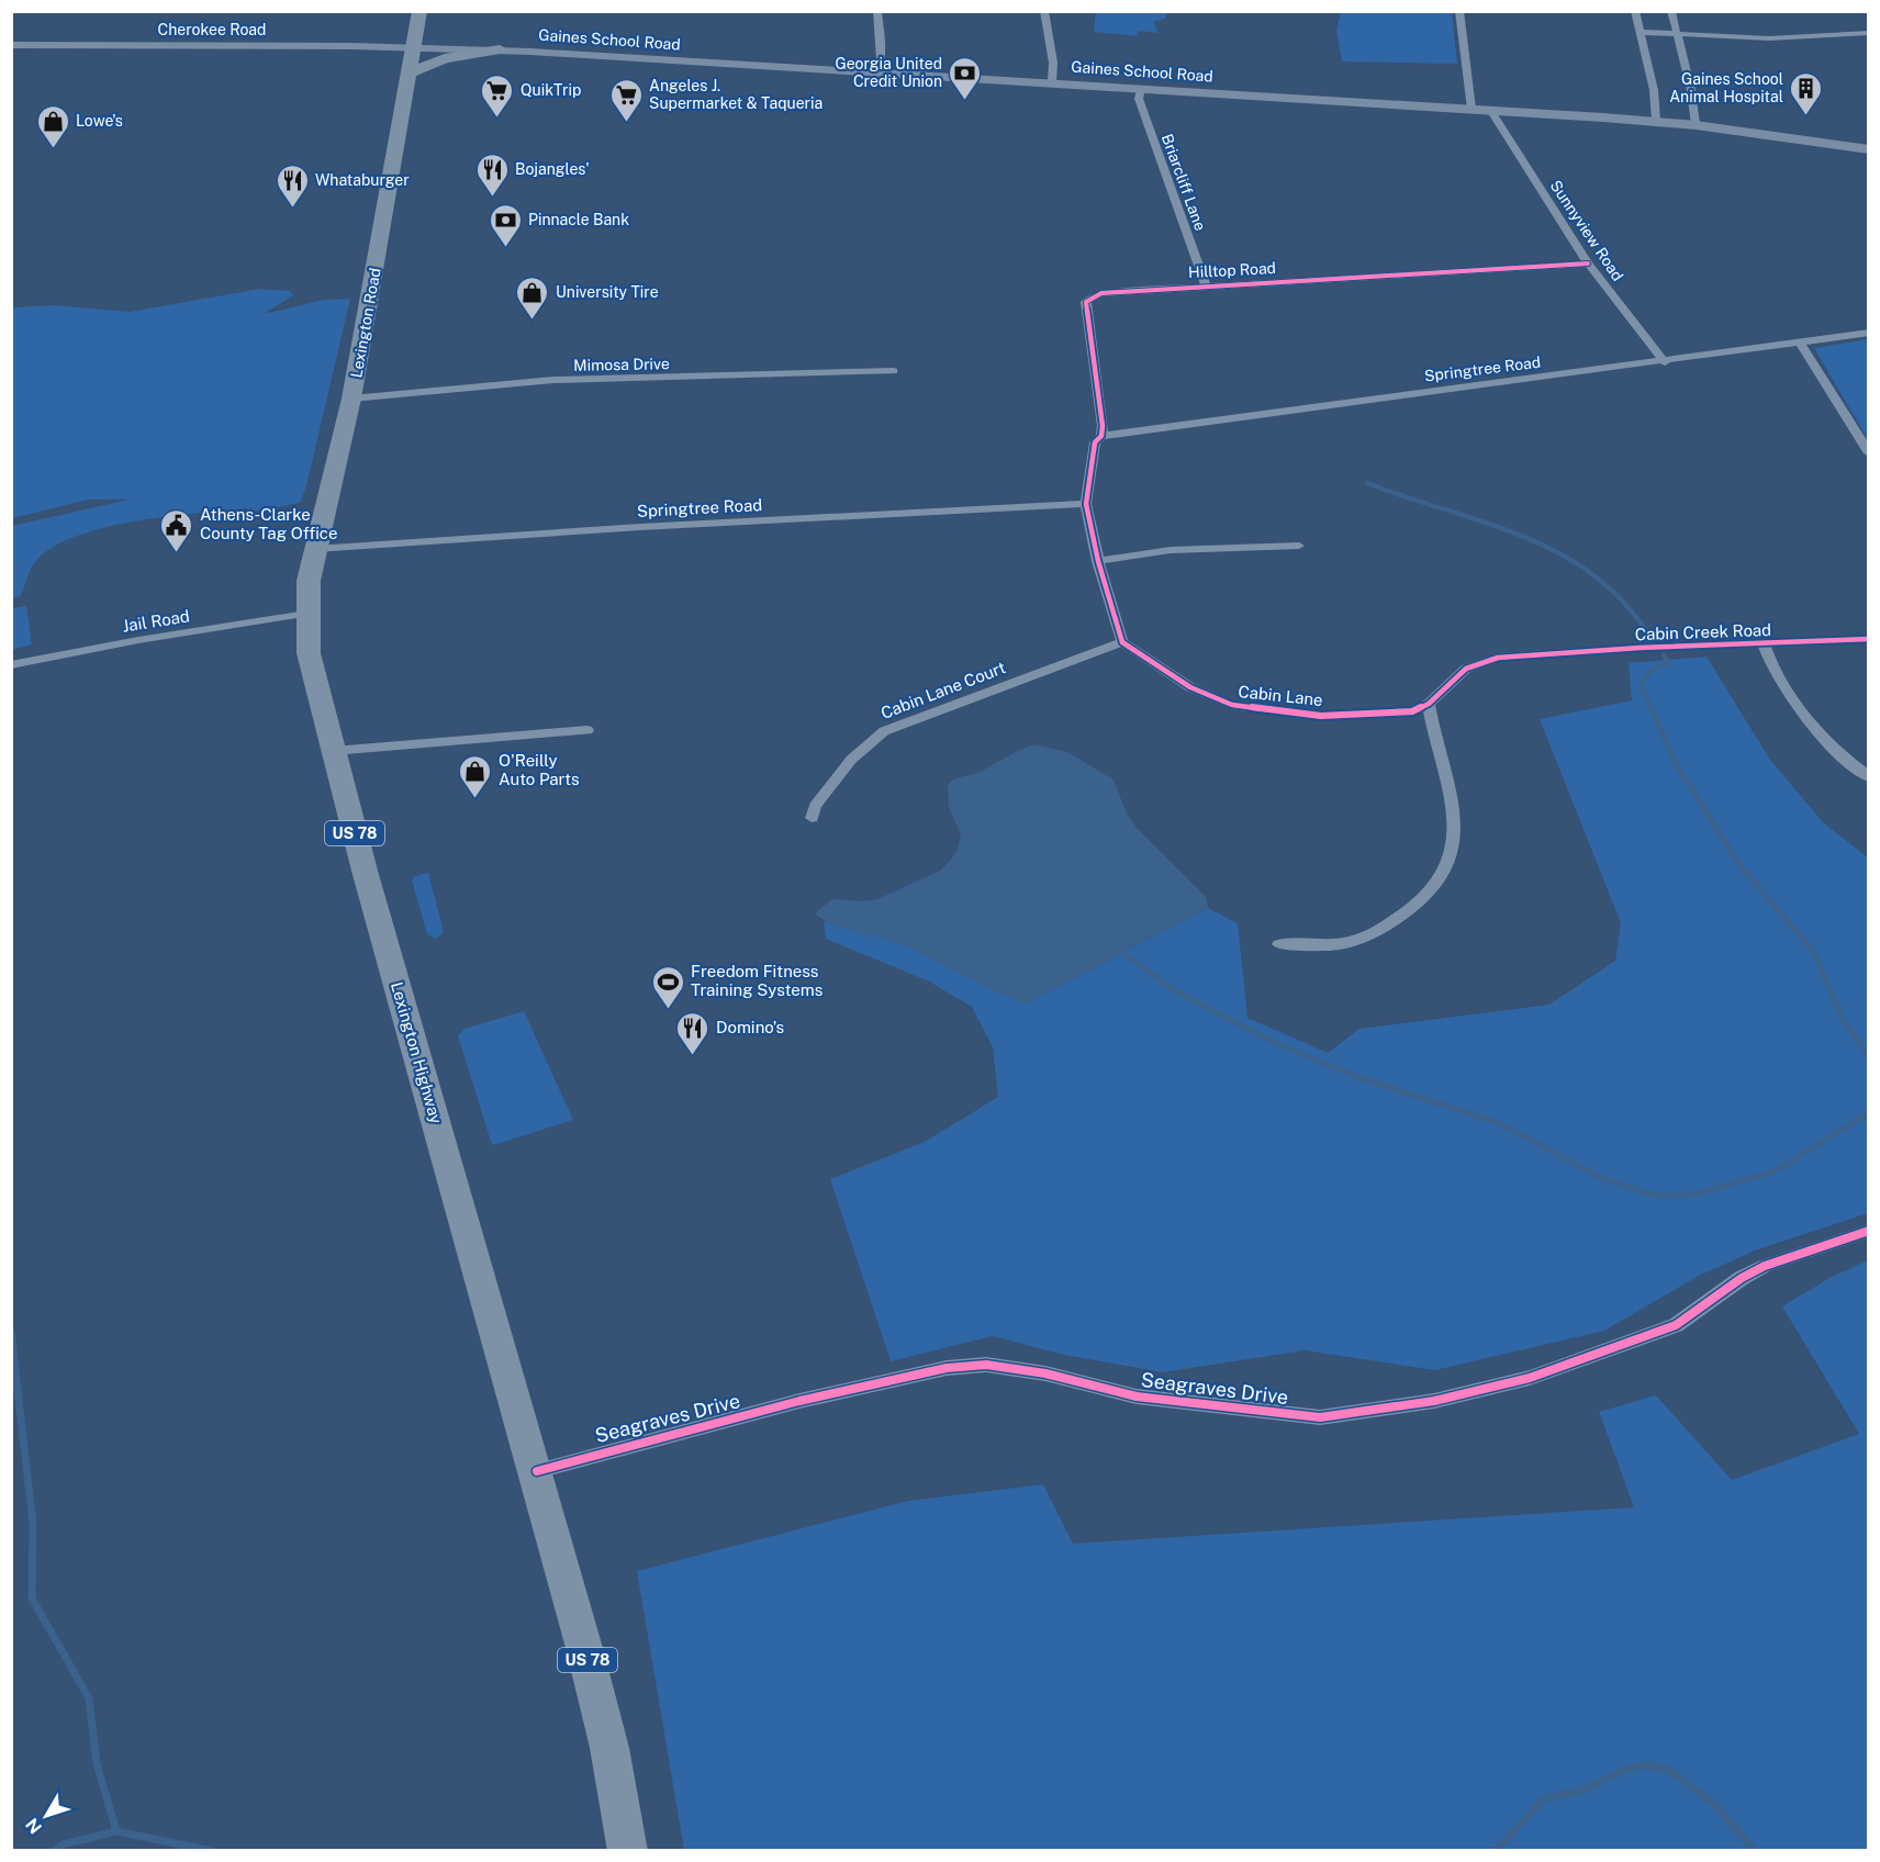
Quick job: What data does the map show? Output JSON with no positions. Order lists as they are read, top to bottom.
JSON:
{
  "streets": {
    "highway": ["Lexington Road", "US 78", "Lexington Highway"],
    "main road": ["Cherokee Road", "Gaines School Road"],
    "street": [
      "Briarcliff Lane",
      "Sunnyview Road",
      "Hilltop Road",
      "Mimosa Drive",
      "Springtree Road",
      "Jail Road",
      "Cabin Creek Road",
      "Cabin Lane Court",
      "Cabin Lane",
      "Seagraves Drive"
    ]
  },
  "crossings": [
    ["Cherokee Road", "Gaines School Road"],
    ["Cherokee Road", "Lexington Road"],
    ["Gaines School Road", "Briarcliff Lane"],
    ["Gaines School Road", "Sunnyview Road"],
    ["Gaines School Road", "Lexington Road"],
    ["Briarcliff Lane", "Hilltop Road"],
    ["Sunnyview Road", "Hilltop Road"],
    ["Sunnyview Road", "Springtree Road"],
    ["Hilltop Road", "Springtree Road"],
    ["Lexington Road", "Mimosa Drive"],
    ["Lexington Road", "Springtree Road"],
    ["Lexington Road", "Jail Road"],
    ["Lexington Road", "Lexington Highway"],
    ["Jail Road", "Lexington Highway"],
    ["Cabin Creek Road", "Cabin Lane"],
    ["Cabin Lane Court", "Cabin Lane"],
    ["US 78", "Lexington Highway"],
    ["US 78", "Seagraves Drive"],
    ["Lexington Highway", "Seagraves Drive"]
  ],
  "places": {
    "bank": ["Georgia United Credit Union", "Pinnacle Bank"],
    "building": ["Gaines School Animal Hospital"],
    "supermarket": ["QuikTrip", "Angeles J. Supermarket & Taqueria"],
    "shop": ["Lowe's", "University Tire", "O'Reilly Auto Parts"],
    "restaurant": ["Bojangles'", "Whataburger", "Domino's"],
    "public building": ["Athens-Clarke County Tag Office"],
    "sports": ["Freedom Fitness Training Systems"]
  },
  "north": "bottom left"
}
